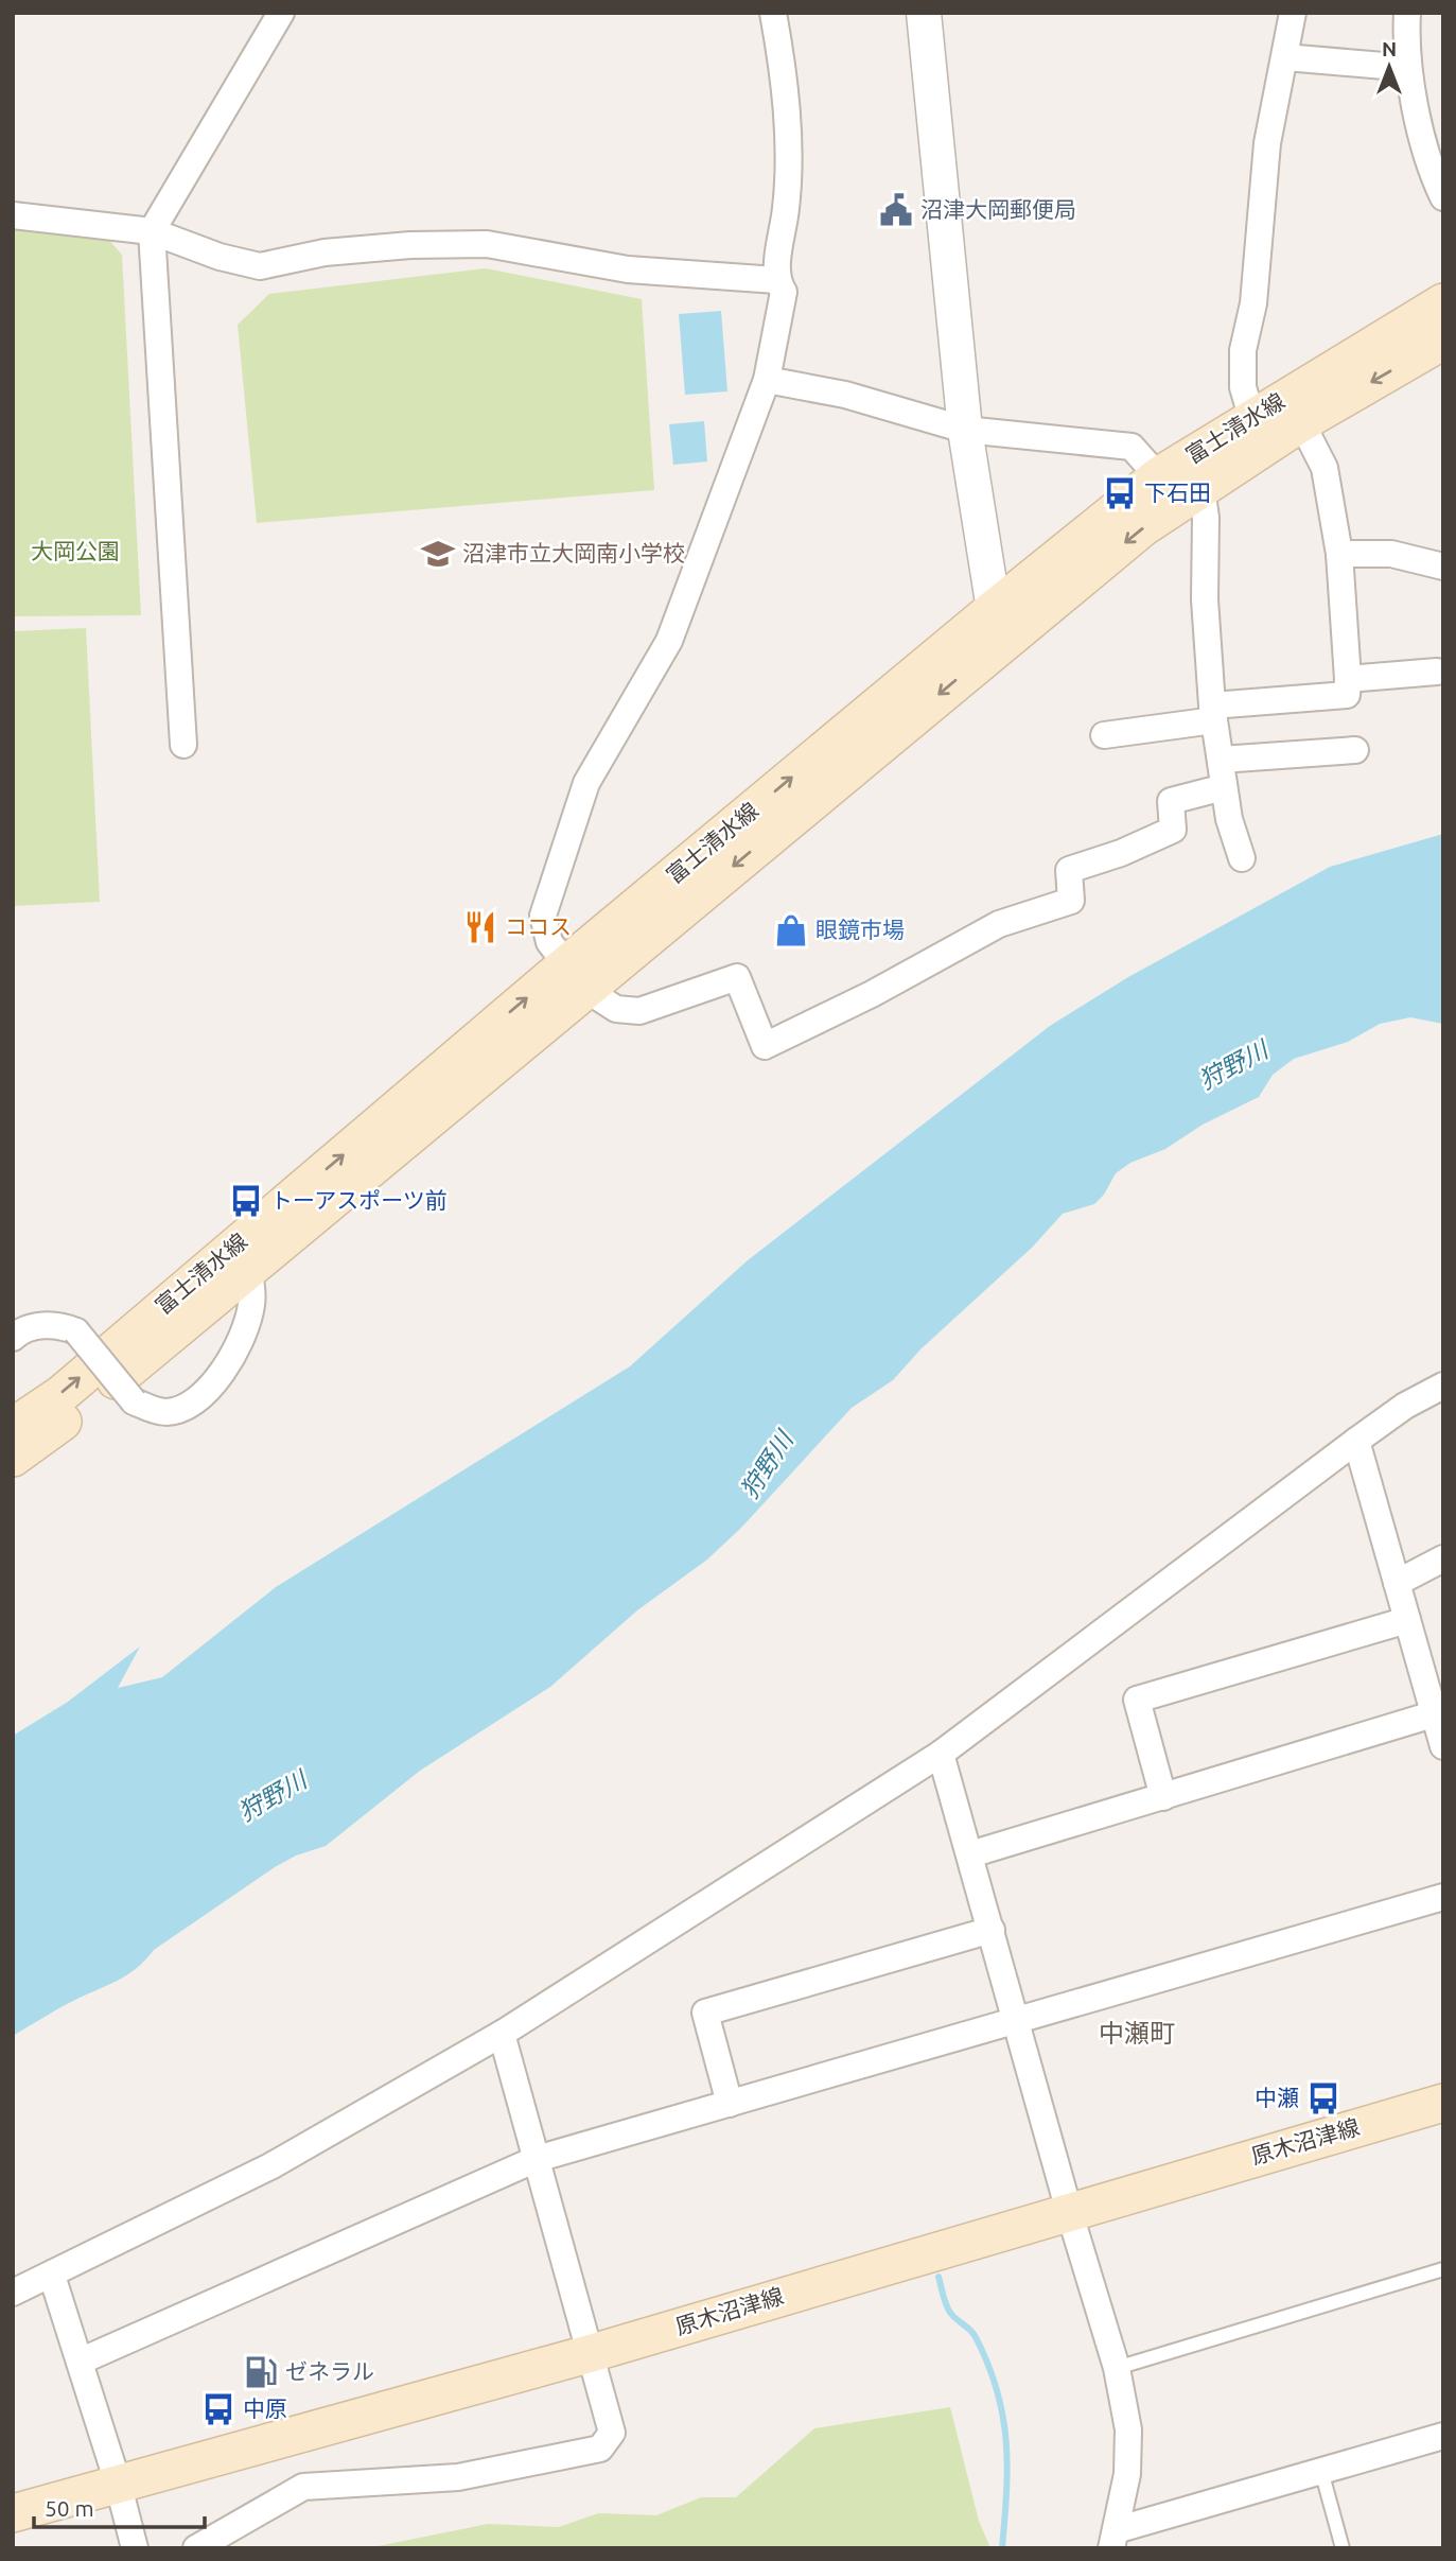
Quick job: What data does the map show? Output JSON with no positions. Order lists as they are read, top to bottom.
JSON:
{
  "streets": {
    "main road": ["富士清水線", "原木沼津線"]
  },
  "districts": ["中瀬町"],
  "water": ["狩野川"],
  "parks": ["大岡公園"],
  "places": {
    "public building": ["沼津大岡郵便局"],
    "bus stop": [
      "下石田",
      "トーアスポーツ前",
      "中瀬",
      "中原"
    ],
    "school or university": ["沼津市立大岡南小学校"],
    "restaurant": ["ココス"],
    "shop": ["眼鏡市場"],
    "fuel station": ["ゼネラル"]
  },
  "scale_bar": "50 m",
  "north": "top"
}
